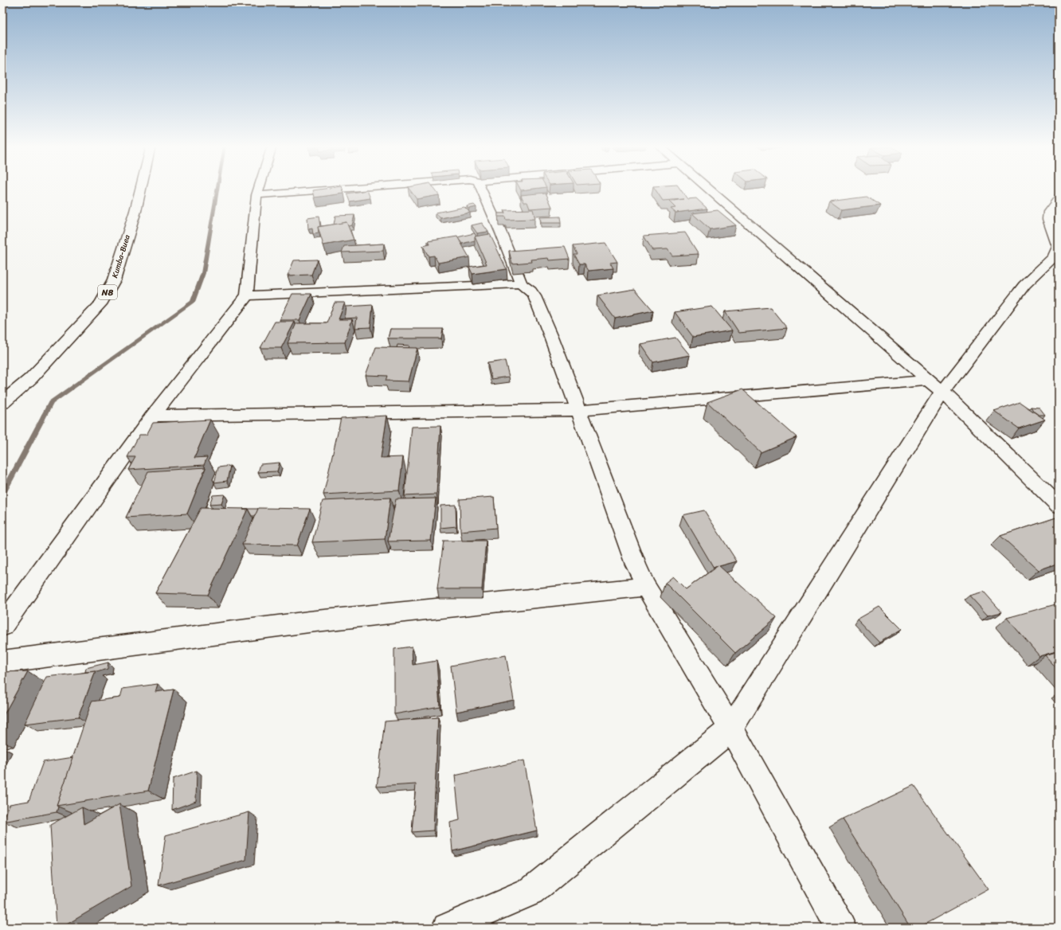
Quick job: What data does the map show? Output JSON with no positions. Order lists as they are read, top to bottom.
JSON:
{
  "streets": {
    "main road": ["Kumba-Buea", "N8"]
  }
}
